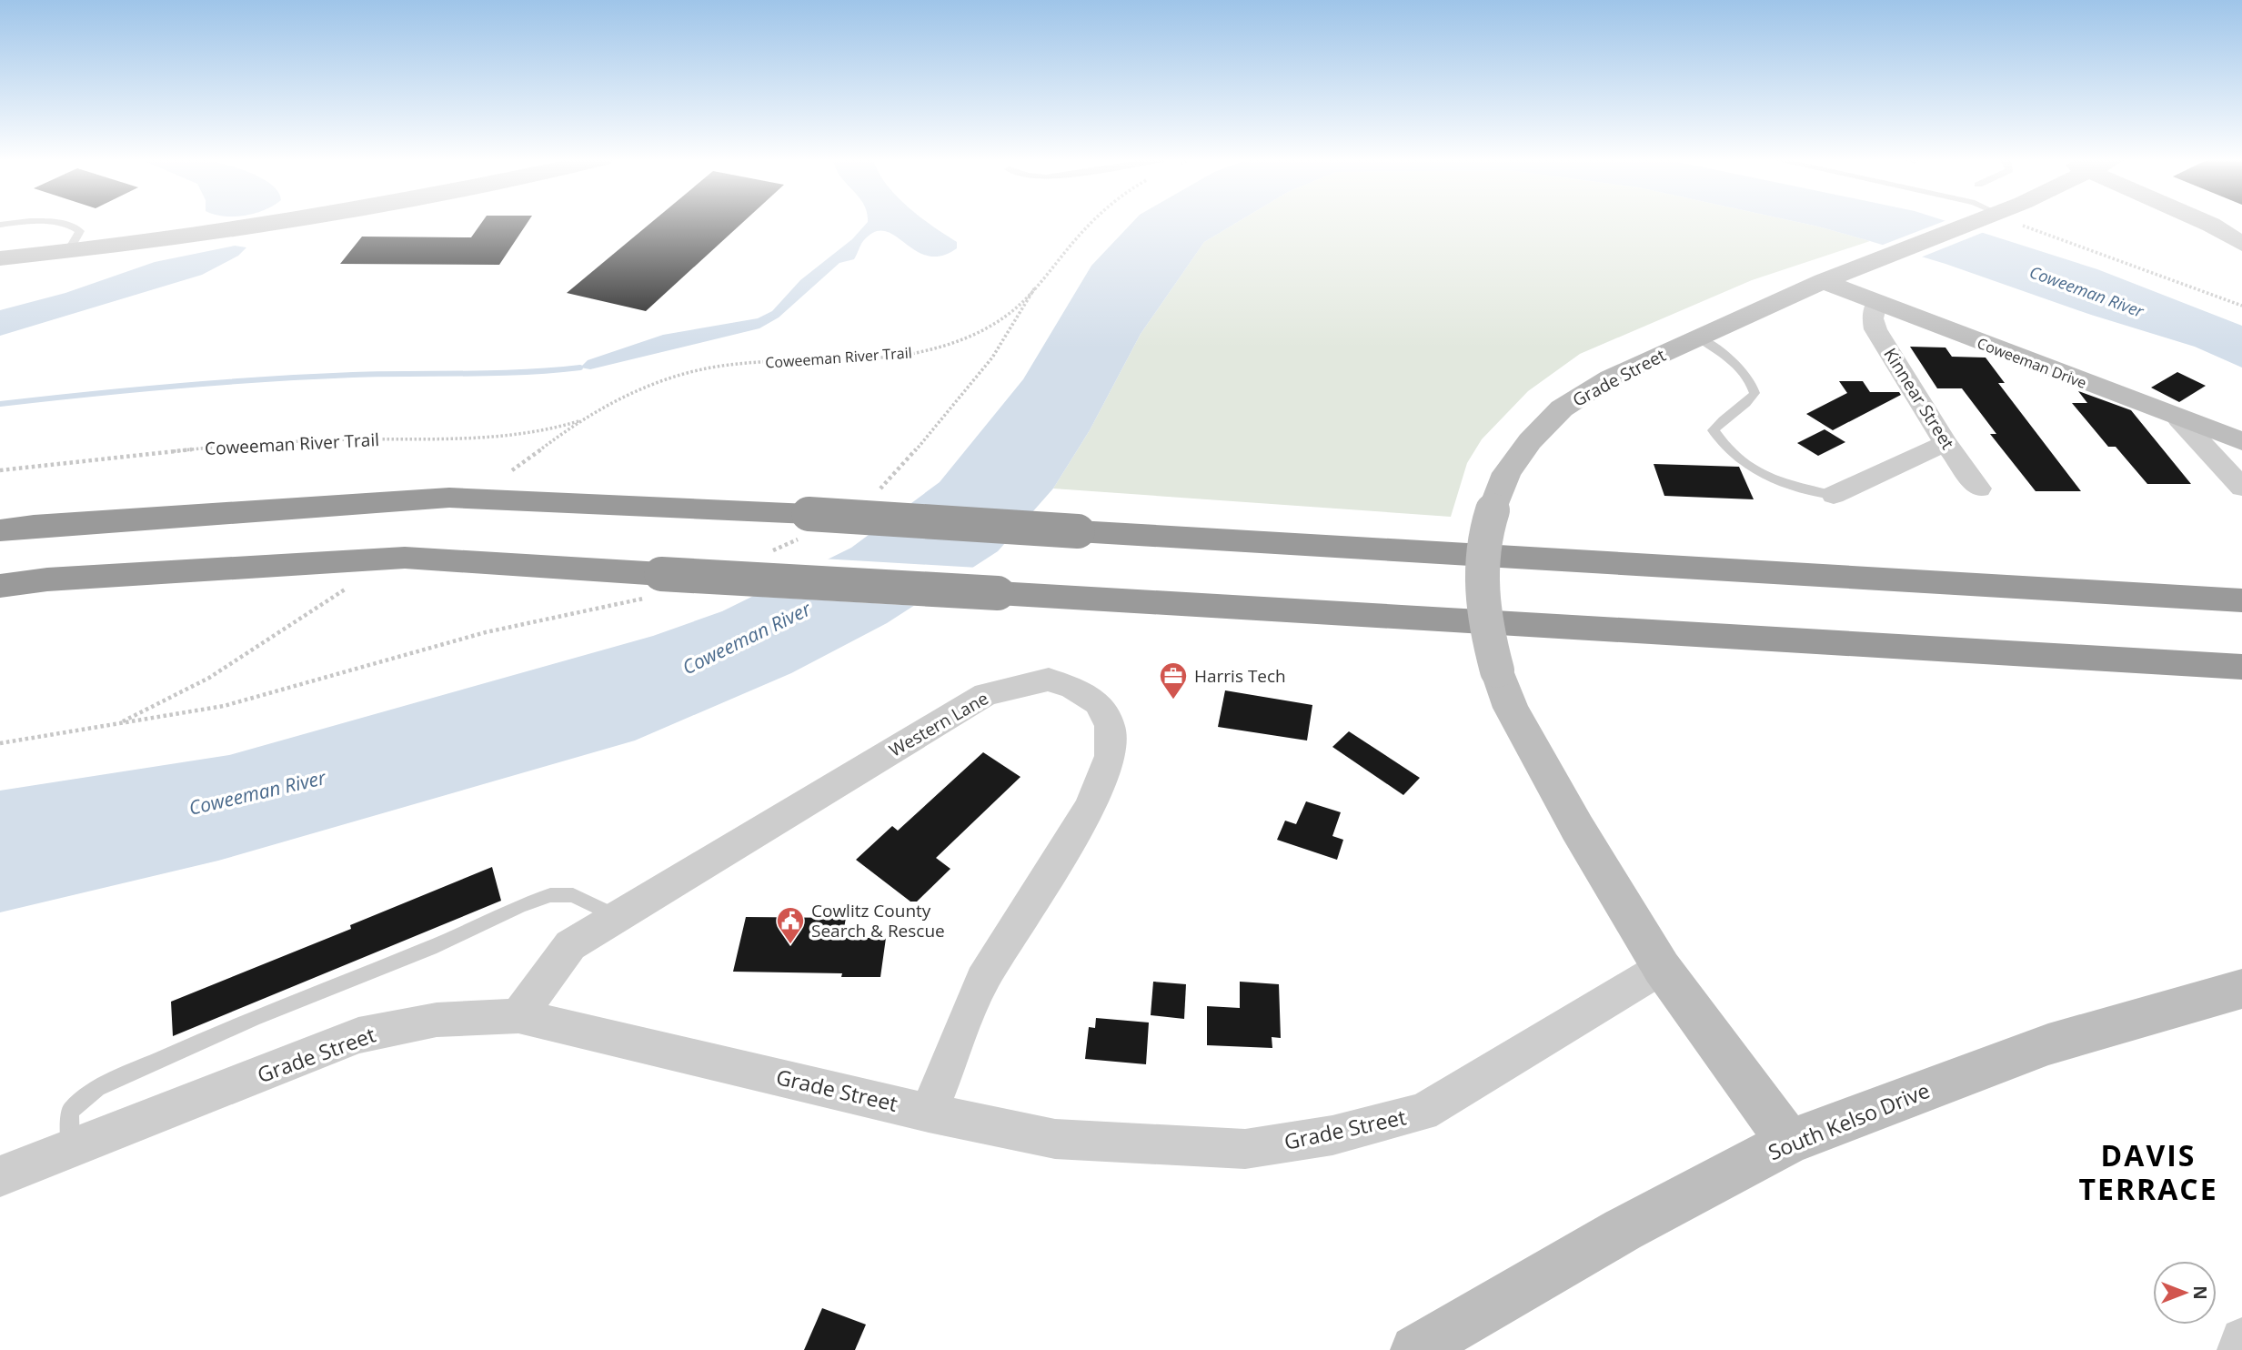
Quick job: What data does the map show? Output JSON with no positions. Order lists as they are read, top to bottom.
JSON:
{
  "streets": {
    "main road": ["Coweeman Drive", "Grade Street", "South Kelso Drive"],
    "street": ["Kinnear Street", "Western Lane"],
    "path": ["Coweeman River Trail"]
  },
  "crossings": [
    ["Coweeman Drive", "Grade Street"],
    ["Coweeman Drive", "Kinnear Street"],
    ["Grade Street", "Western Lane"],
    ["Grade Street", "South Kelso Drive"]
  ],
  "districts": ["DAVIS TERRACE"],
  "water": ["Coweeman River"],
  "places": {
    "office": ["Harris Tech"],
    "public building": ["Cowlitz County Search & Rescue"]
  },
  "north": "right"
}
